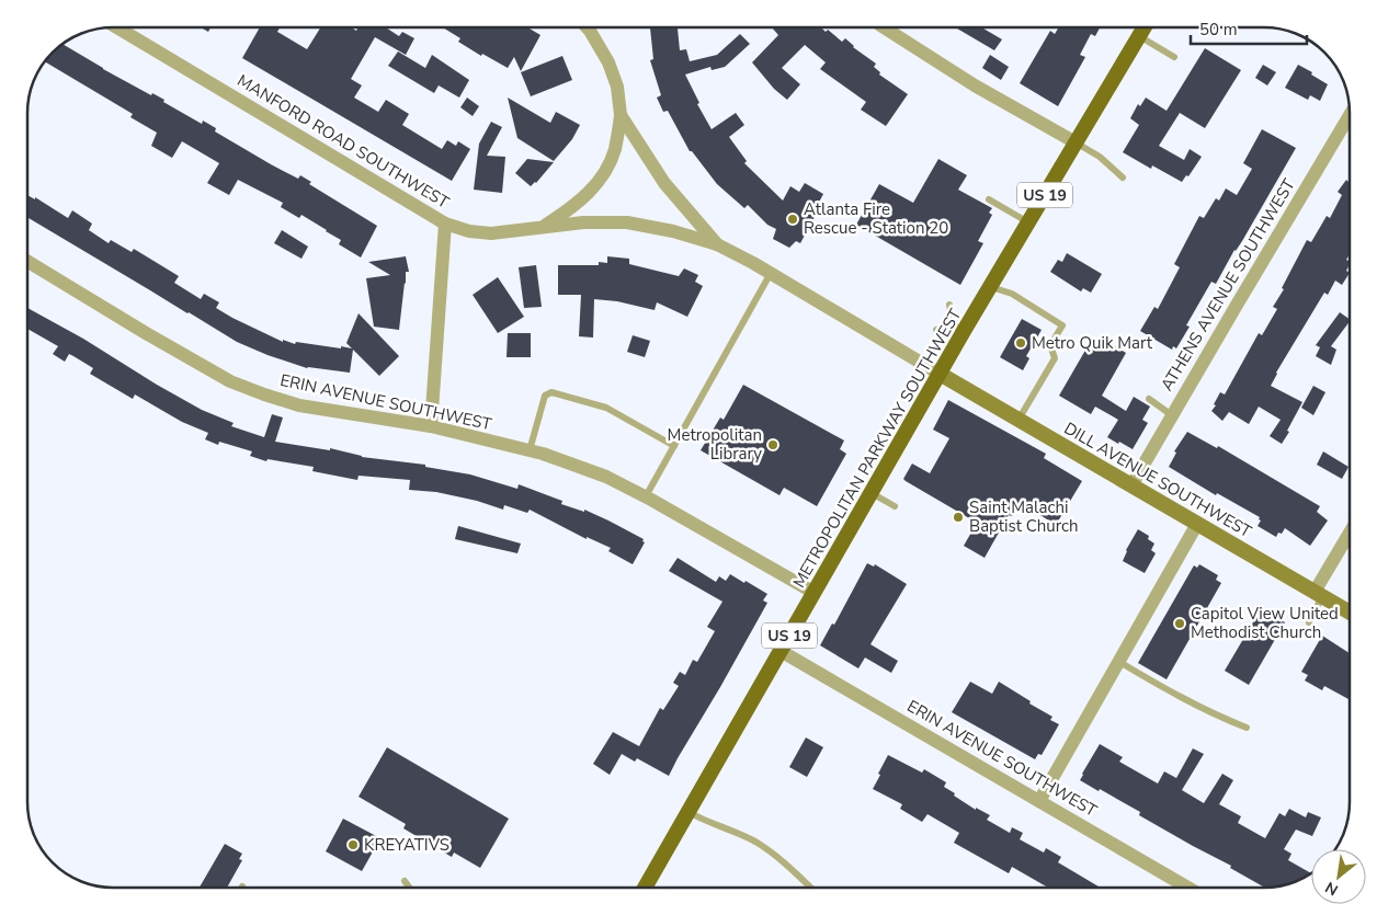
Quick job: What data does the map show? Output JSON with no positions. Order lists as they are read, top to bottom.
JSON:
{
  "streets": {
    "main road": ["US 19", "METROPOLITAN PARKWAY SOUTHWEST", "DILL AVENUE SOUTHWEST"],
    "street": ["MANFORD ROAD SOUTHWEST", "ATHENS AVENUE SOUTHWEST", "ERIN AVENUE SOUTHWEST"]
  },
  "crossings": [
    ["MANFORD ROAD SOUTHWEST", "METROPOLITAN PARKWAY SOUTHWEST"],
    ["MANFORD ROAD SOUTHWEST", "DILL AVENUE SOUTHWEST"],
    ["ATHENS AVENUE SOUTHWEST", "DILL AVENUE SOUTHWEST"],
    ["ERIN AVENUE SOUTHWEST", "METROPOLITAN PARKWAY SOUTHWEST"],
    ["METROPOLITAN PARKWAY SOUTHWEST", "DILL AVENUE SOUTHWEST"]
  ],
  "places": [
    "Atlanta Fire Rescue - Station 20",
    "Metro Quik Mart",
    "Metropolitan Library",
    "Saint Malachi Baptist Church",
    "Capitol View United Methodist Church",
    "KREYATIVS"
  ],
  "scale_bar": "50 m",
  "north": "bottom left"
}
